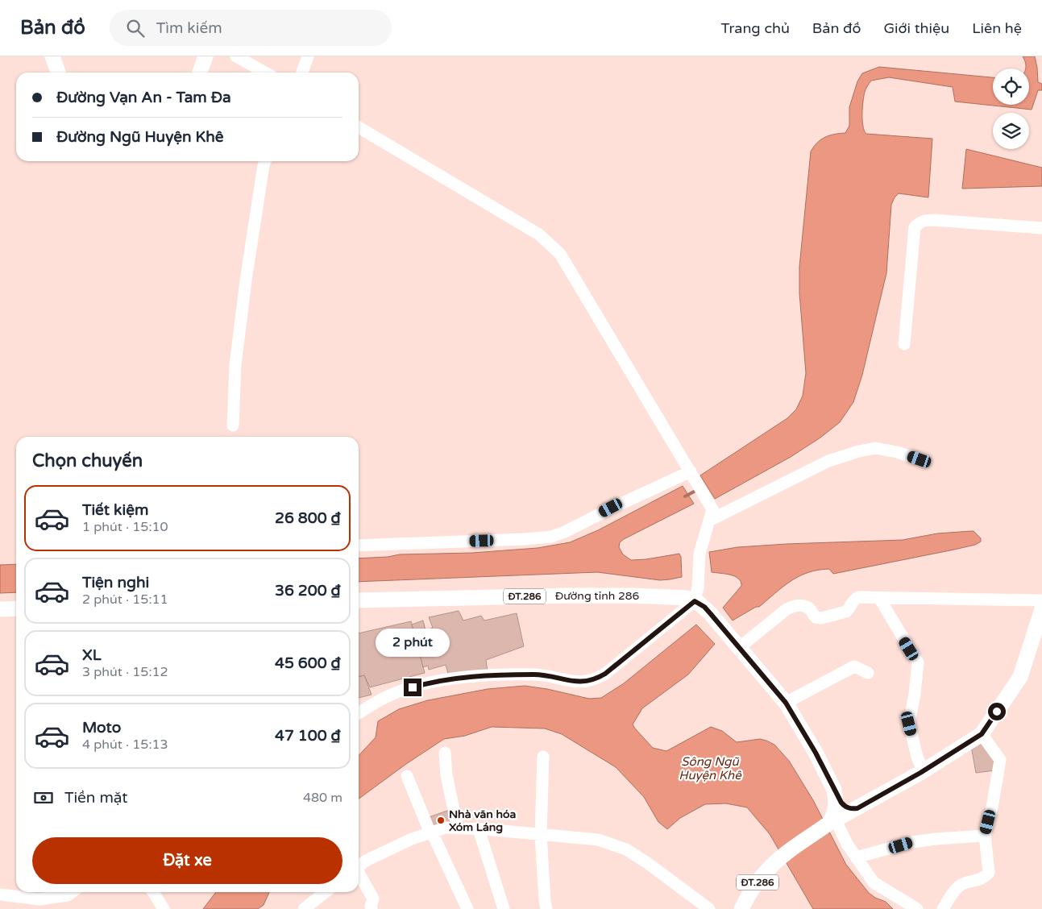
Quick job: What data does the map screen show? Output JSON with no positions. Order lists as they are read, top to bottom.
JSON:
{
  "streets": {
    "main road": ["Đường tỉnh 286", "ĐT.286"]
  },
  "crossings": [
    ["Đường tỉnh 286", "ĐT.286"]
  ],
  "water": ["Sông Ngũ Huyện Khê"],
  "places": ["Nhà văn hóa Xóm Láng"],
  "page": {
    "header": "Bản đồ",
    "search": "Tìm kiếm",
    "nav": [
      "Trang chủ",
      "Bản đồ",
      "Giới thiệu",
      "Liên hệ"
    ],
    "banner": ["Đường Vạn An - Tam Đa", "Đường Ngũ Huyện Khê"],
    "heading": "Chọn chuyến",
    "list": [
      {
        "name": "Tiết kiệm",
        "note": "1 phút · 15:10",
        "value": "26 800 ₫"
      },
      {
        "name": "Tiện nghi",
        "note": "2 phút · 15:11",
        "value": "36 200 ₫"
      },
      {
        "name": "XL",
        "note": "3 phút · 15:12",
        "value": "45 600 ₫"
      },
      {
        "name": "Moto",
        "note": "4 phút · 15:13",
        "value": "47 100 ₫"
      }
    ],
    "bubble": "2 phút",
    "pay": ["Tiền mặt", "480 m"],
    "buttons": "Đặt xe"
  }
}
